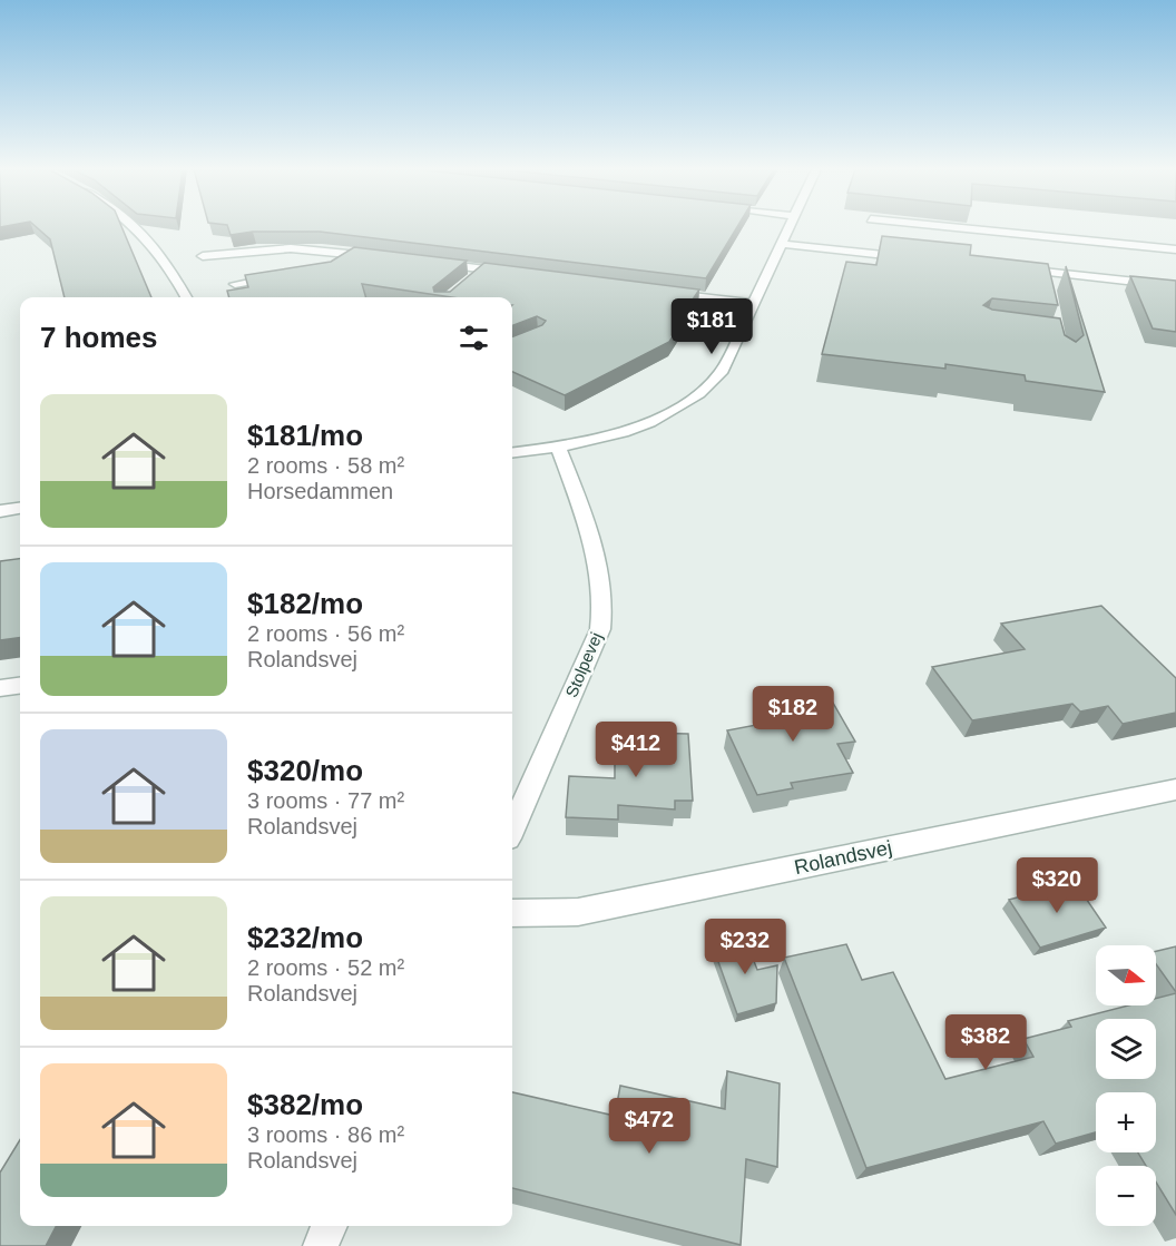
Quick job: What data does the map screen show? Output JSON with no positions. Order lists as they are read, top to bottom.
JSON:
{
  "streets": {
    "street": ["Stolpevej", "Rolandsvej"]
  },
  "north": "right",
  "page": {
    "heading": "7 homes",
    "price": [
      "$181",
      "$182",
      "$412",
      "$320",
      "$232",
      "$382",
      "$472"
    ],
    "list": [
      {
        "name": "$181/mo",
        "note": "2 rooms · 58 m² · Horsedammen"
      },
      {
        "name": "$182/mo",
        "note": "2 rooms · 56 m² · Rolandsvej"
      },
      {
        "name": "$320/mo",
        "note": "3 rooms · 77 m² · Rolandsvej"
      },
      {
        "name": "$232/mo",
        "note": "2 rooms · 52 m² · Rolandsvej"
      },
      {
        "name": "$382/mo",
        "note": "3 rooms · 86 m² · Rolandsvej"
      }
    ],
    "map_buttons": ["+", "−"]
  }
}
